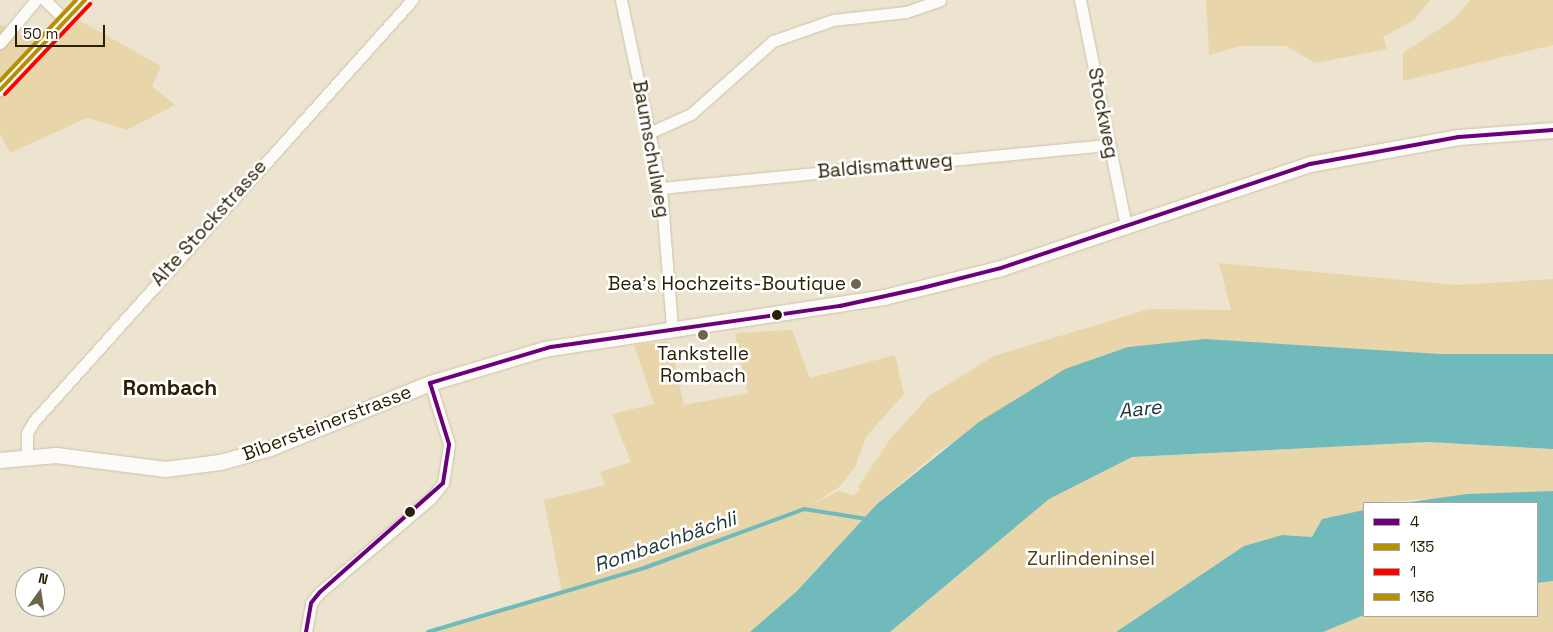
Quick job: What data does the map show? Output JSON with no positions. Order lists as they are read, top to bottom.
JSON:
{
  "streets": {
    "main road": ["Bibersteinerstrasse"],
    "street": [
      "Stockweg",
      "Baumschulweg",
      "Baldismattweg",
      "Alte Stockstrasse"
    ]
  },
  "crossings": [
    ["Stockweg", "Baldismattweg"],
    ["Stockweg", "Bibersteinerstrasse"],
    ["Baumschulweg", "Baldismattweg"],
    ["Baumschulweg", "Bibersteinerstrasse"],
    ["Alte Stockstrasse", "Bibersteinerstrasse"]
  ],
  "districts": ["Rombach"],
  "water": ["Aare", "Rombachbächli"],
  "parks": ["Zurlindeninsel"],
  "places": ["Bea's Hochzeits-Boutique", "Tankstelle Rombach"],
  "lines": [
    "transit line 135",
    "transit line 136",
    "transit line 1",
    "transit line 4"
  ],
  "legend": [
    "4",
    "135",
    "1",
    "136"
  ],
  "scale_bar": "50 m",
  "north": "top"
}
